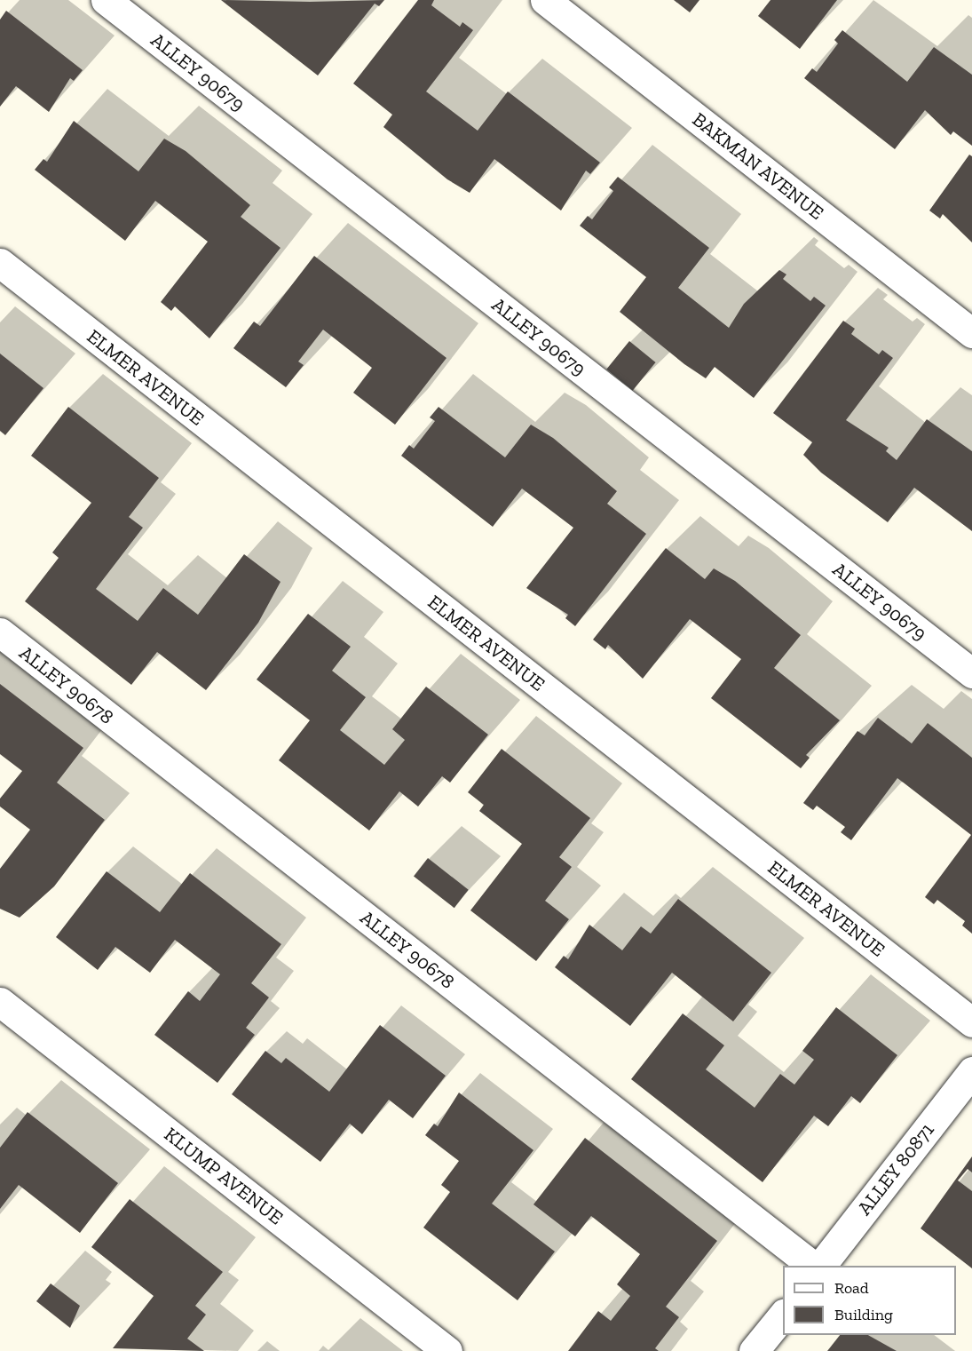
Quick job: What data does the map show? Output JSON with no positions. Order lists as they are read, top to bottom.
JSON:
{
  "streets": {
    "street": [
      "ALLEY 90679",
      "BAKMAN AVENUE",
      "ELMER AVENUE",
      "ALLEY 90678",
      "ALLEY 80871",
      "KLUMP AVENUE"
    ]
  },
  "legend": ["Road", "Building"]
}
